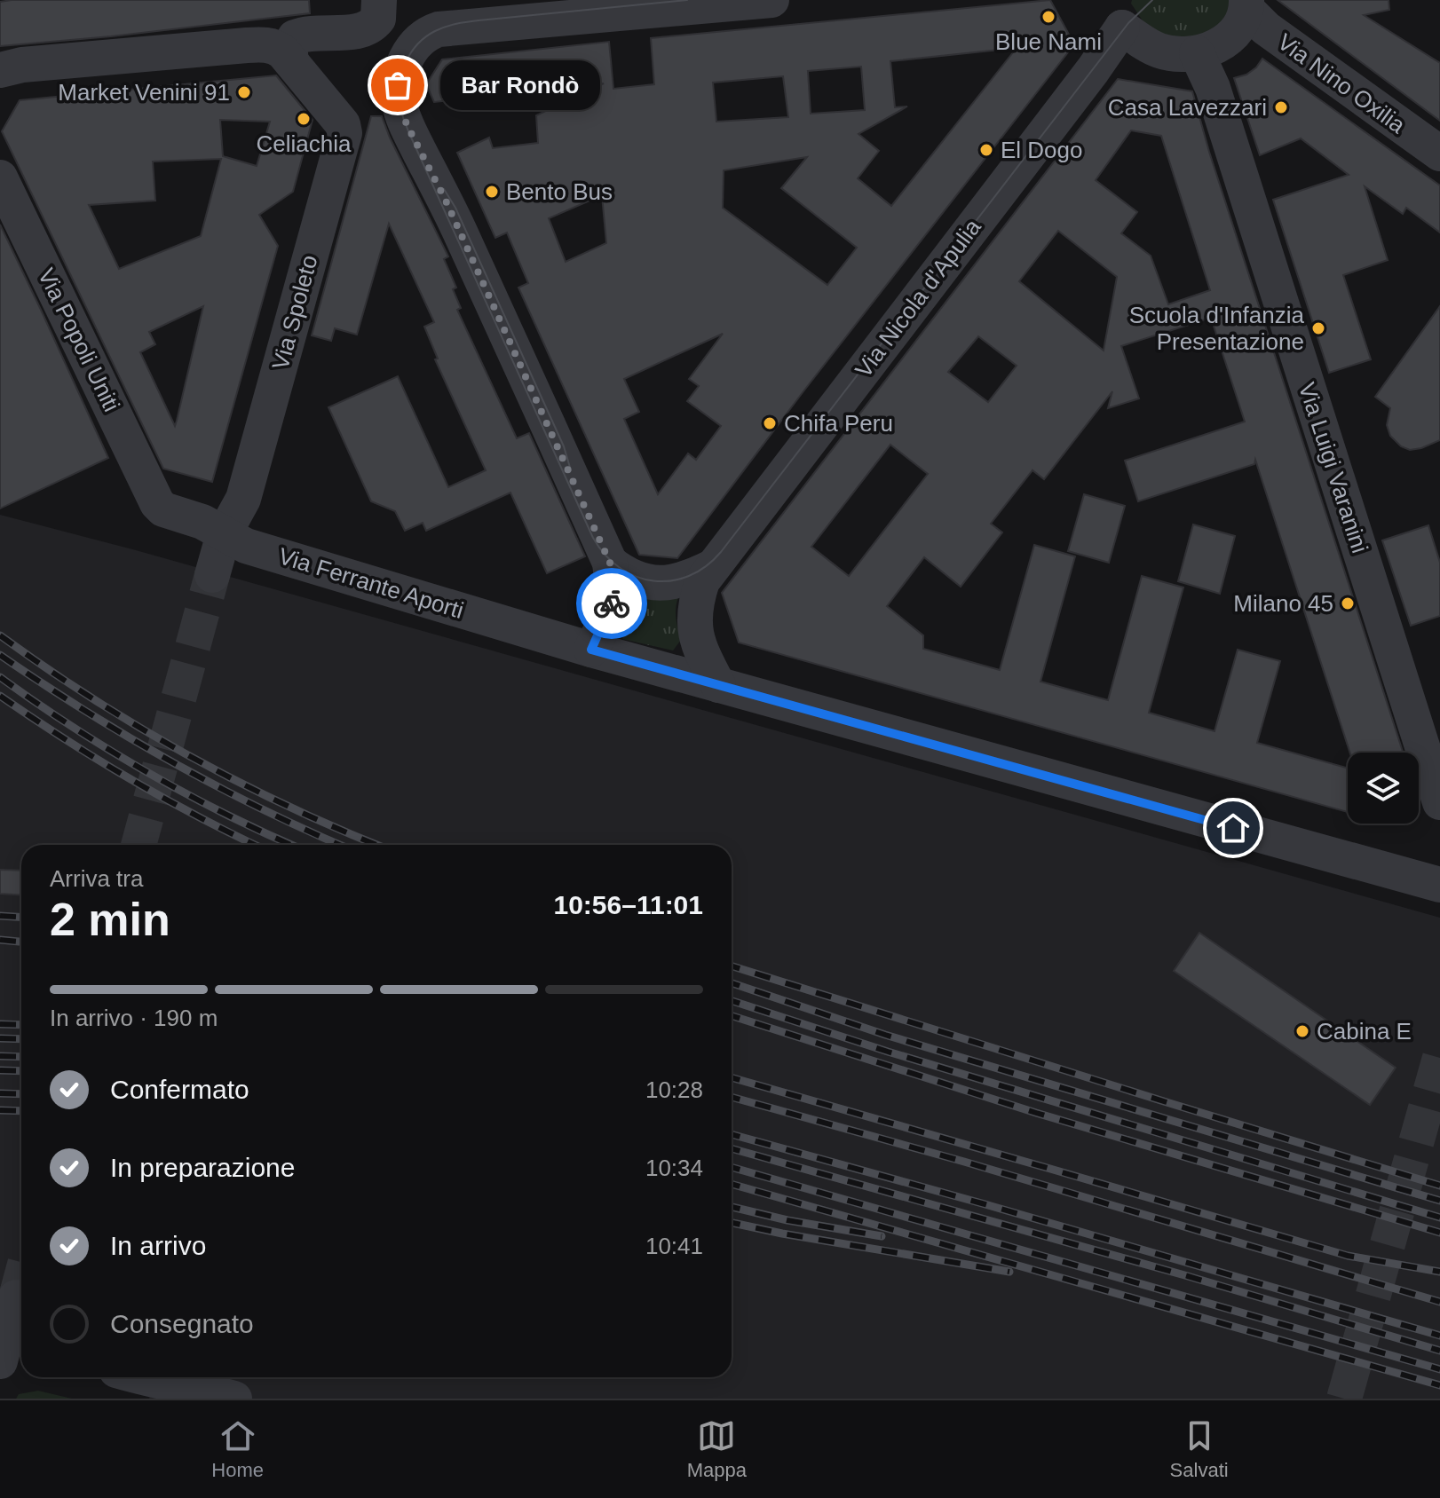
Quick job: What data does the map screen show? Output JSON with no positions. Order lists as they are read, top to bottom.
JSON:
{
  "streets": {
    "street": [
      "Via Nino Oxilia",
      "Via Nicola d'Apulia",
      "Via Spoleto",
      "Via Popoli Uniti",
      "Via Luigi Varanini",
      "Via Ferrante Aporti"
    ]
  },
  "crossings": [
    ["Via Spoleto", "Via Ferrante Aporti"],
    ["Via Popoli Uniti", "Via Ferrante Aporti"]
  ],
  "places": [
    "Blue Nami",
    "Bar Rondò",
    "Market Venini 91",
    "Casa Lavezzari",
    "Celiachia",
    "El Dogo",
    "Bento Bus",
    "Scuola d'Infanzia Presentazione",
    "Chifa Peru",
    "Milano 45",
    "Cabina E"
  ],
  "page": {
    "bubble": "Bar Rondò",
    "heading": ["2 min", "Arriva tra", "10:56–11:01"],
    "bar": "In arrivo · 190 m",
    "list": [
      ["Confermato", "10:28"],
      ["In preparazione", "10:34"],
      ["In arrivo", "10:41"],
      "Consegnato"
    ],
    "tabs": ["Home", "Mappa", "Salvati"]
  }
}
